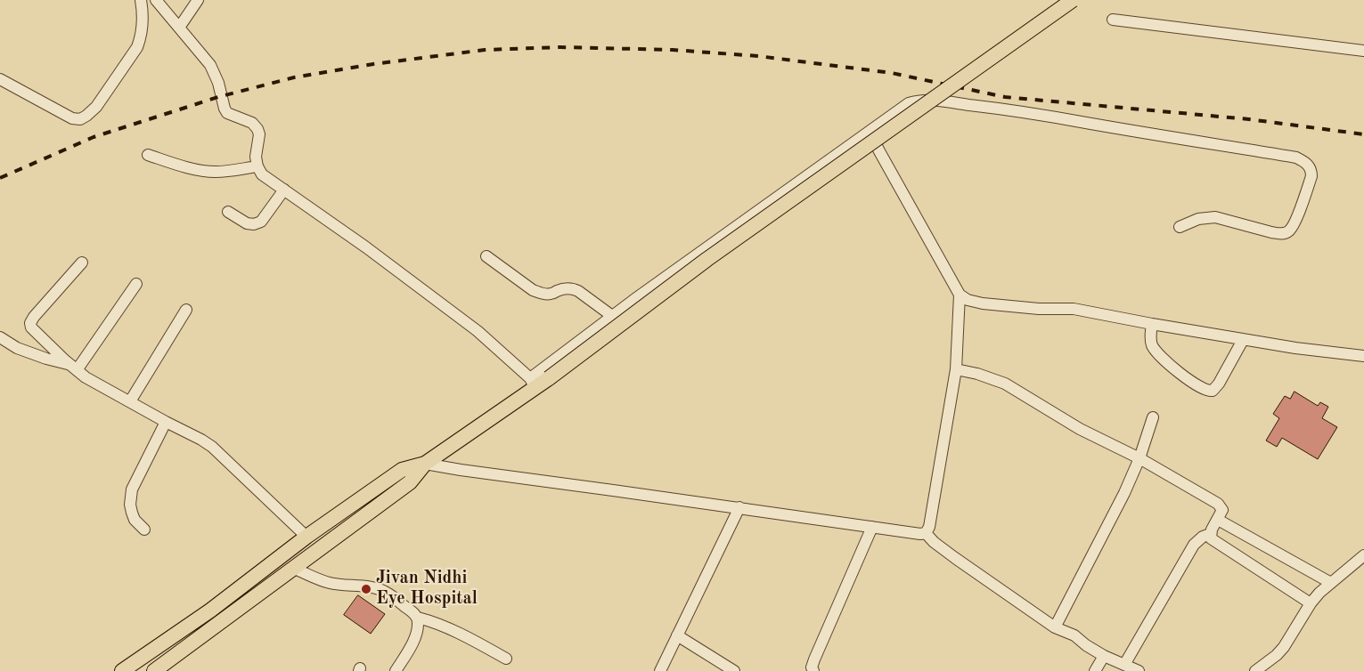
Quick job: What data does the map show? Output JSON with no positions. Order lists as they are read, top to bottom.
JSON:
{
  "places": ["Jivan Nidhi Eye Hospital"]
}
